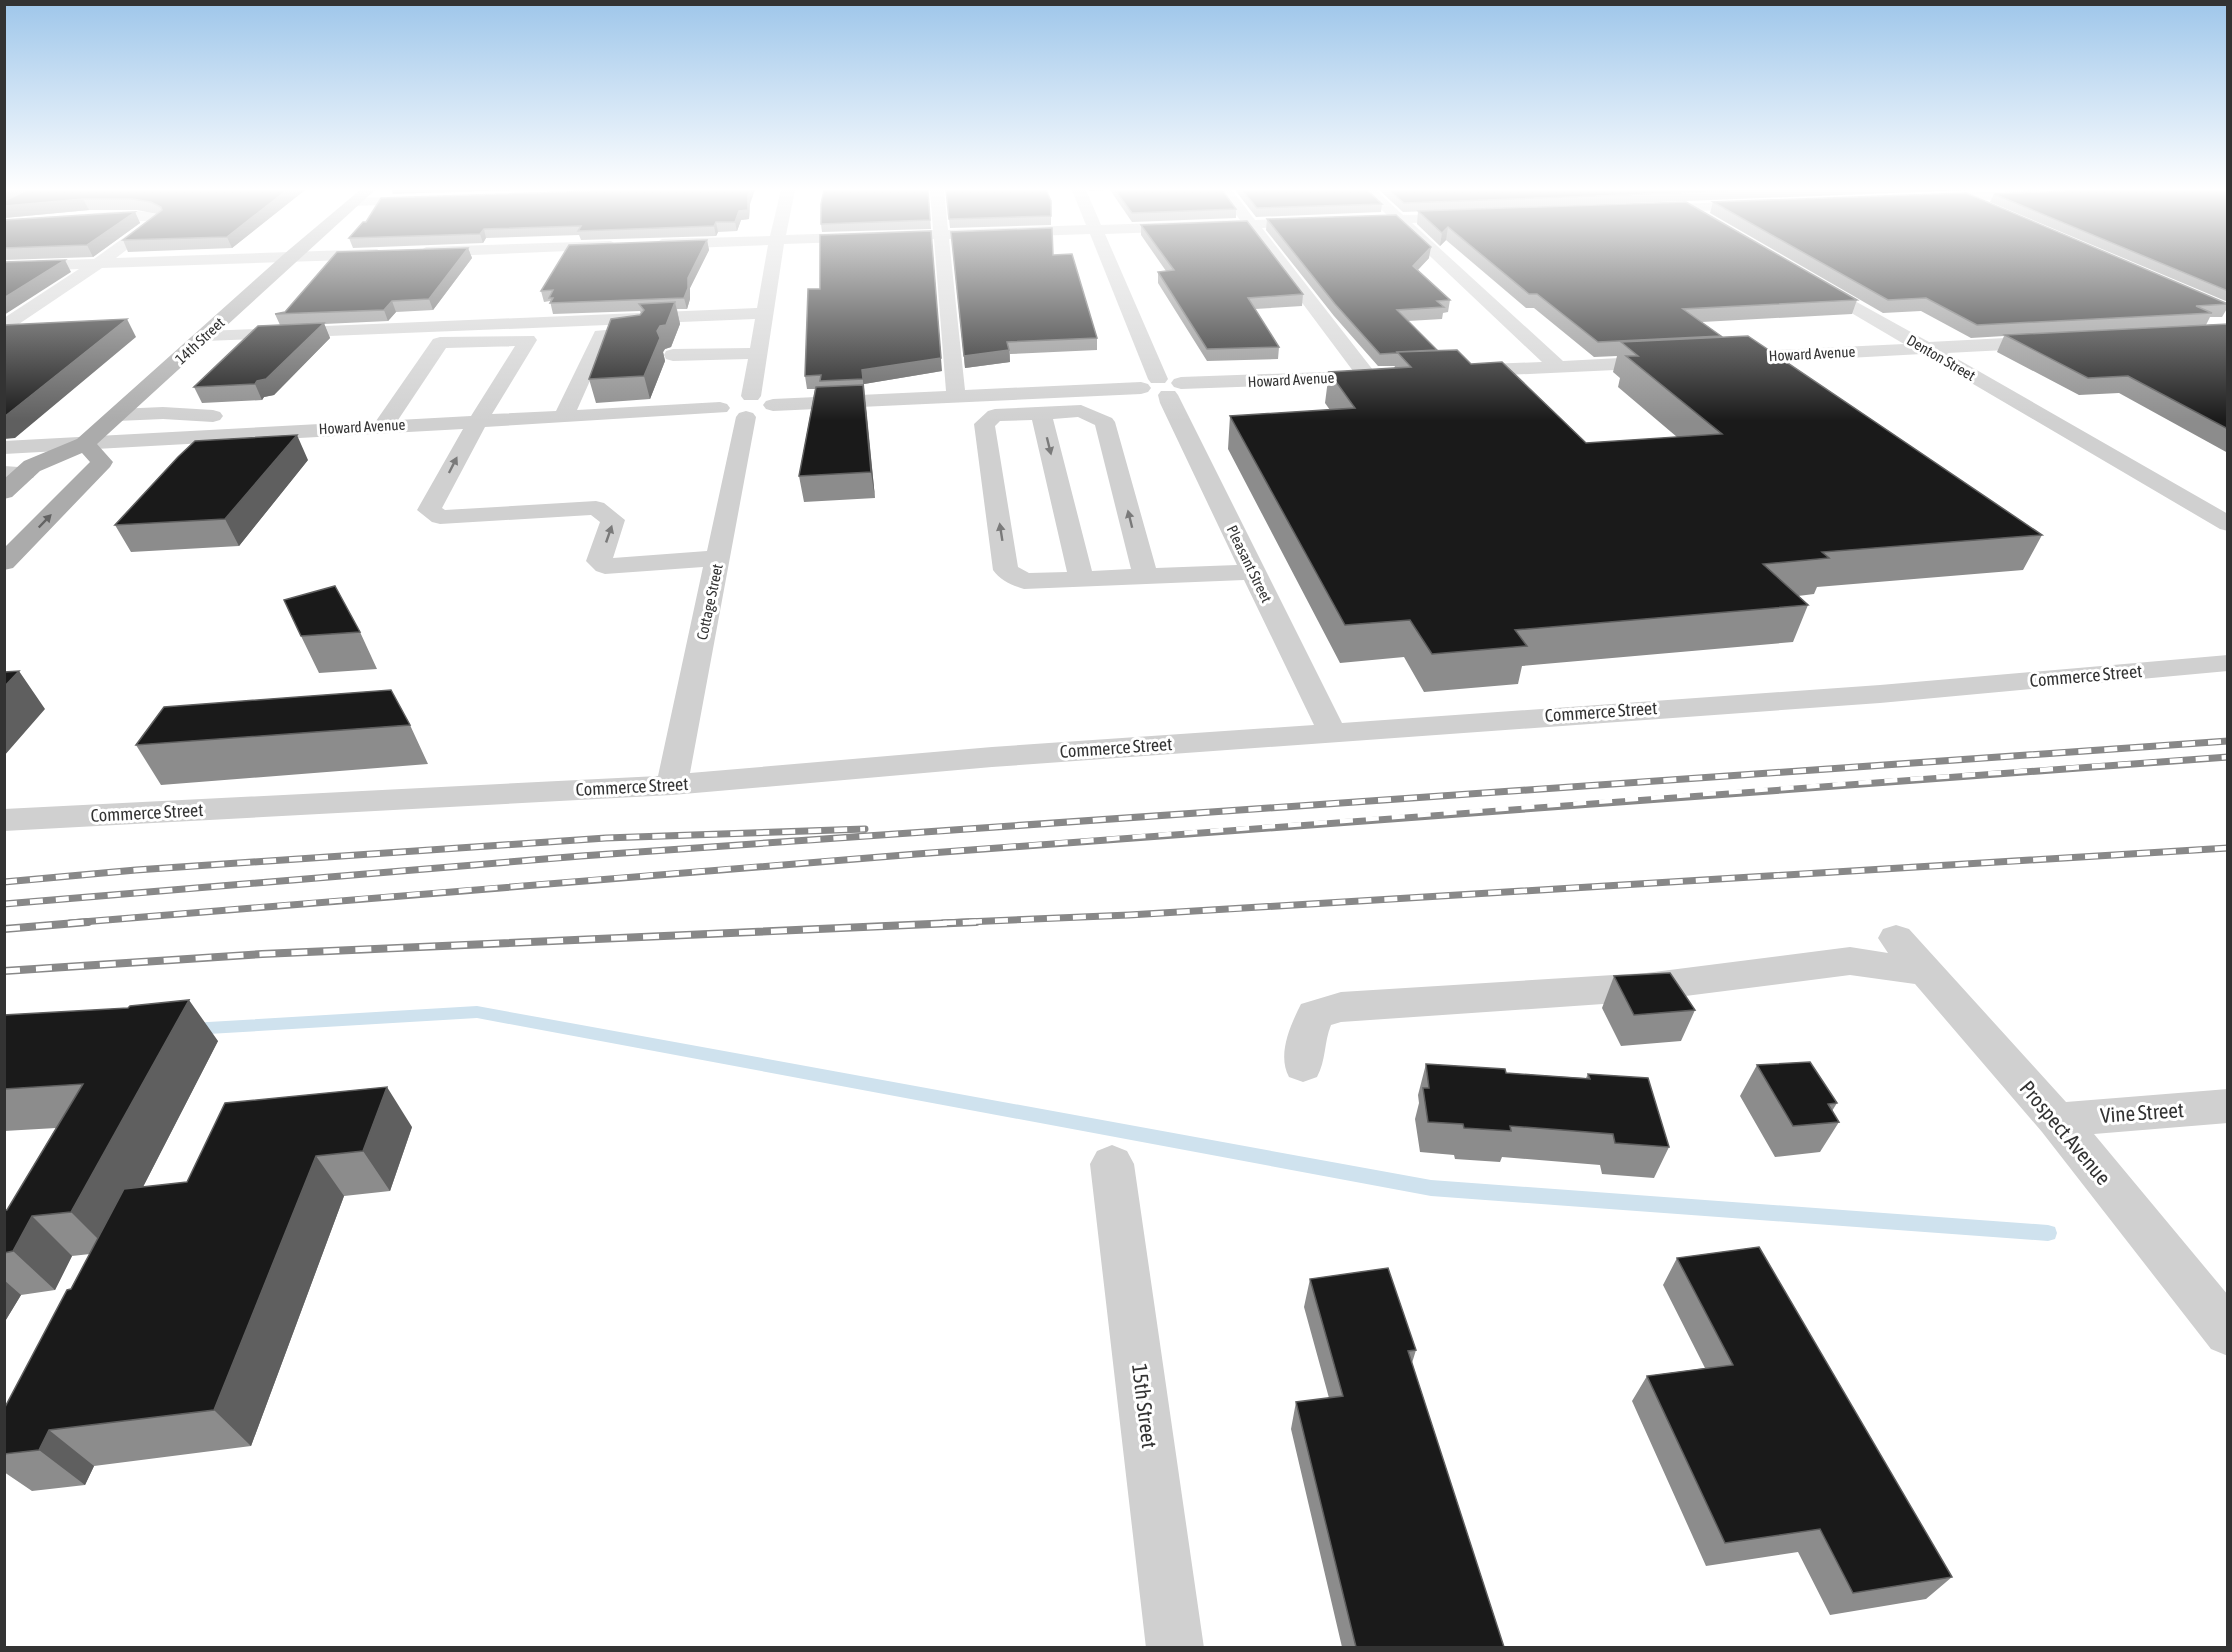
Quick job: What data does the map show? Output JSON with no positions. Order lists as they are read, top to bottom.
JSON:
{
  "streets": {
    "main road": ["14th Street"],
    "street": [
      "Howard Avenue",
      "Denton Street",
      "Pleasant Street",
      "Cottage Street",
      "Commerce Street",
      "Vine Street",
      "Prospect Avenue",
      "15th Street"
    ]
  },
  "crossings": [
    ["14th Street", "Howard Avenue"],
    ["Howard Avenue", "Denton Street"],
    ["Howard Avenue", "Pleasant Street"],
    ["Howard Avenue", "Cottage Street"],
    ["Pleasant Street", "Commerce Street"],
    ["Cottage Street", "Commerce Street"],
    ["Vine Street", "Prospect Avenue"]
  ]
}
